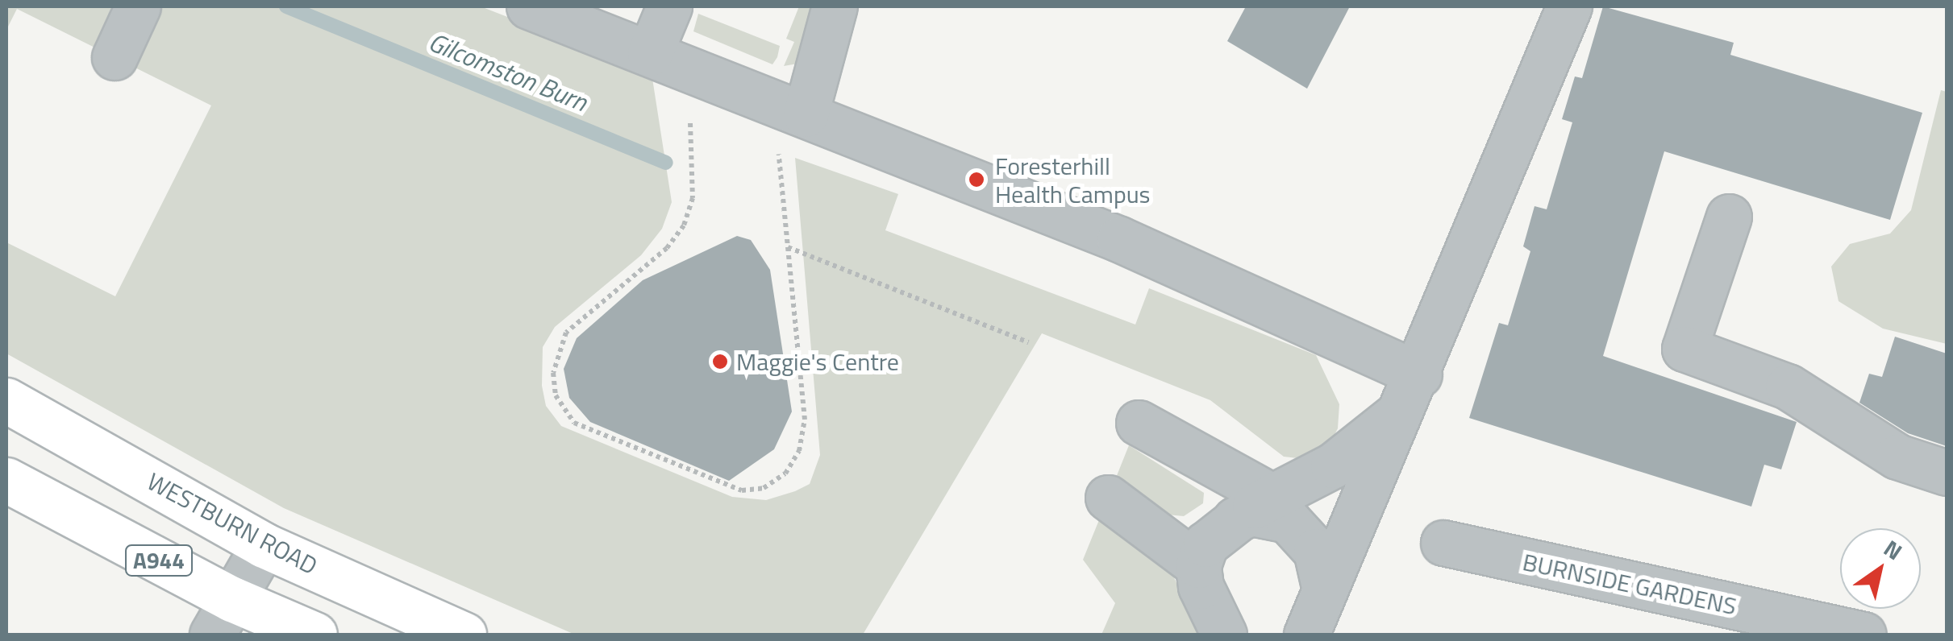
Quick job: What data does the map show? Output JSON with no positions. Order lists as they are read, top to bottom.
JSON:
{
  "streets": {
    "main road": ["WESTBURN ROAD", "A944"],
    "street": ["BURNSIDE GARDENS"]
  },
  "water": ["Gilcomston Burn"],
  "places": ["Foresterhill Health Campus", "Maggie's Centre"],
  "north": "top right"
}
